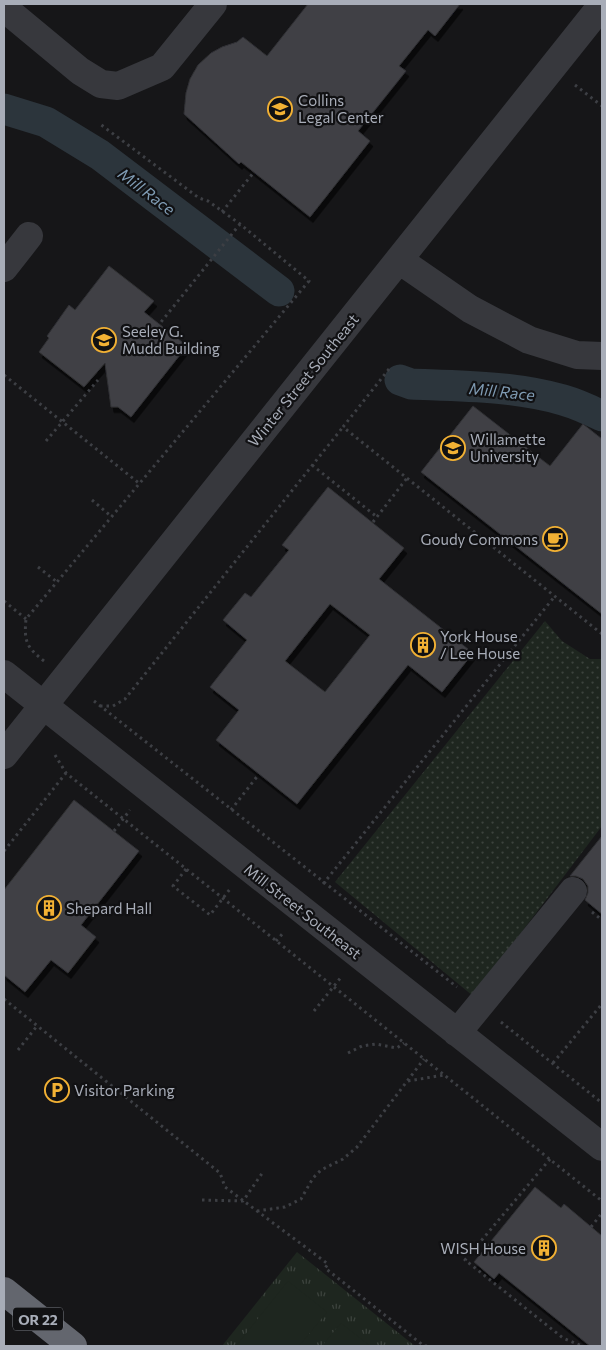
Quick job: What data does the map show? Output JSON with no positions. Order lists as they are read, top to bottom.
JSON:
{
  "streets": {
    "highway": ["OR 22"],
    "street": ["Winter Street Southeast", "Mill Street Southeast"]
  },
  "crossings": [
    ["Winter Street Southeast", "Mill Street Southeast"]
  ],
  "water": ["Mill Race"],
  "places": {
    "school or university": ["Collins Legal Center", "Seeley G. Mudd Building", "Willamette University"],
    "cafe": ["Goudy Commons"],
    "building": ["York House / Lee House", "Shepard Hall", "WISH House"],
    "parking": ["Visitor Parking"]
  }
}
